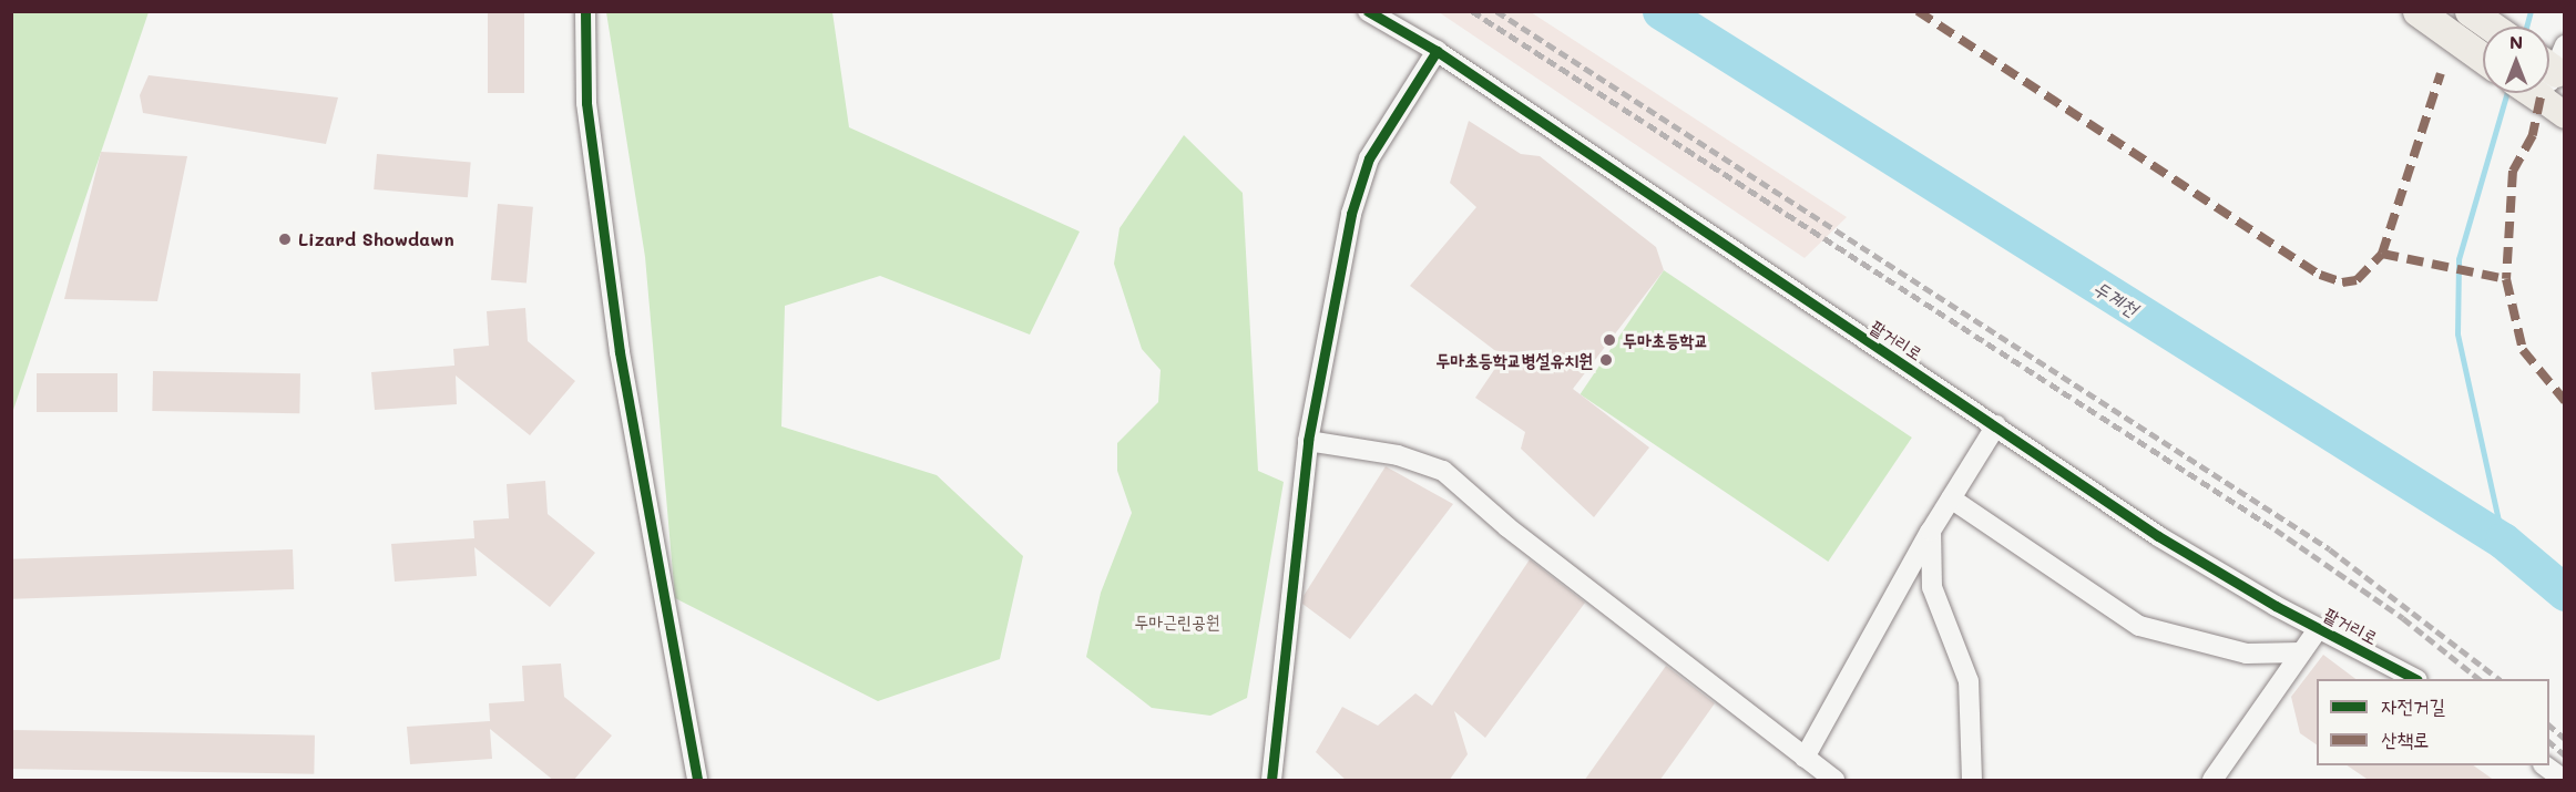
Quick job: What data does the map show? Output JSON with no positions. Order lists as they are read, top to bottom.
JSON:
{
  "streets": {
    "street": ["팥거리로"]
  },
  "water": ["두계천"],
  "parks": ["두마근린공원"],
  "places": ["Lizard Showdawn", "두마초등학교", "두마초등학교병설유치원"],
  "legend": ["자전거길", "산책로"],
  "north": "top"
}
